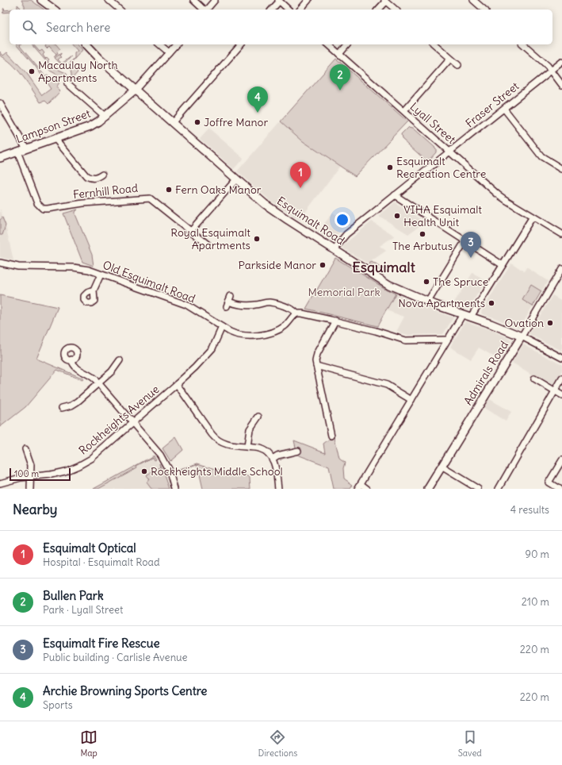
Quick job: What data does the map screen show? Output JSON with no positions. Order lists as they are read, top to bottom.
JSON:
{
  "streets": {
    "main road": ["Lampson Street", "Esquimalt Road", "Admirals Road"],
    "street": [
      "Fraser Street",
      "Lyall Street",
      "Fernhill Road",
      "Old Esquimalt Road",
      "Rockheights Avenue"
    ]
  },
  "crossings": [
    ["Fraser Street", "Lyall Street"],
    ["Fraser Street", "Esquimalt Road"],
    ["Lampson Street", "Fernhill Road"],
    ["Lampson Street", "Esquimalt Road"],
    ["Esquimalt Road", "Admirals Road"],
    ["Old Esquimalt Road", "Rockheights Avenue"]
  ],
  "districts": ["Esquimalt"],
  "parks": ["Memorial Park"],
  "places": [
    "Macaulay North Apartments",
    "Joffre Manor",
    "Esquimalt Recreation Centre",
    "Fern Oaks Manor",
    "VIHA Esquimalt Health Unit",
    "The Arbutus",
    "Royal Esquimalt Apartments",
    "Parkside Manor",
    "The Spruce",
    "Nova Apartments",
    "Ovation",
    "Rockheights Middle School"
  ],
  "scale_bar": "100 m",
  "page": {
    "search": "Search here",
    "pins": [
      "2",
      "4",
      "1",
      "3"
    ],
    "scale": "100 m",
    "heading": ["Nearby", "4 results"],
    "list": [
      {
        "mark": "1",
        "name": "Esquimalt Optical",
        "note": "Hospital · Esquimalt Road",
        "value": "90 m"
      },
      {
        "mark": "2",
        "name": "Bullen Park",
        "note": "Park · Lyall Street",
        "value": "210 m"
      },
      {
        "mark": "3",
        "name": "Esquimalt Fire Rescue",
        "note": "Public building · Carlisle Avenue",
        "value": "220 m"
      },
      {
        "mark": "4",
        "name": "Archie Browning Sports Centre",
        "note": "Sports",
        "value": "220 m"
      }
    ],
    "nav": ["Map", "Directions", "Saved"]
  }
}
